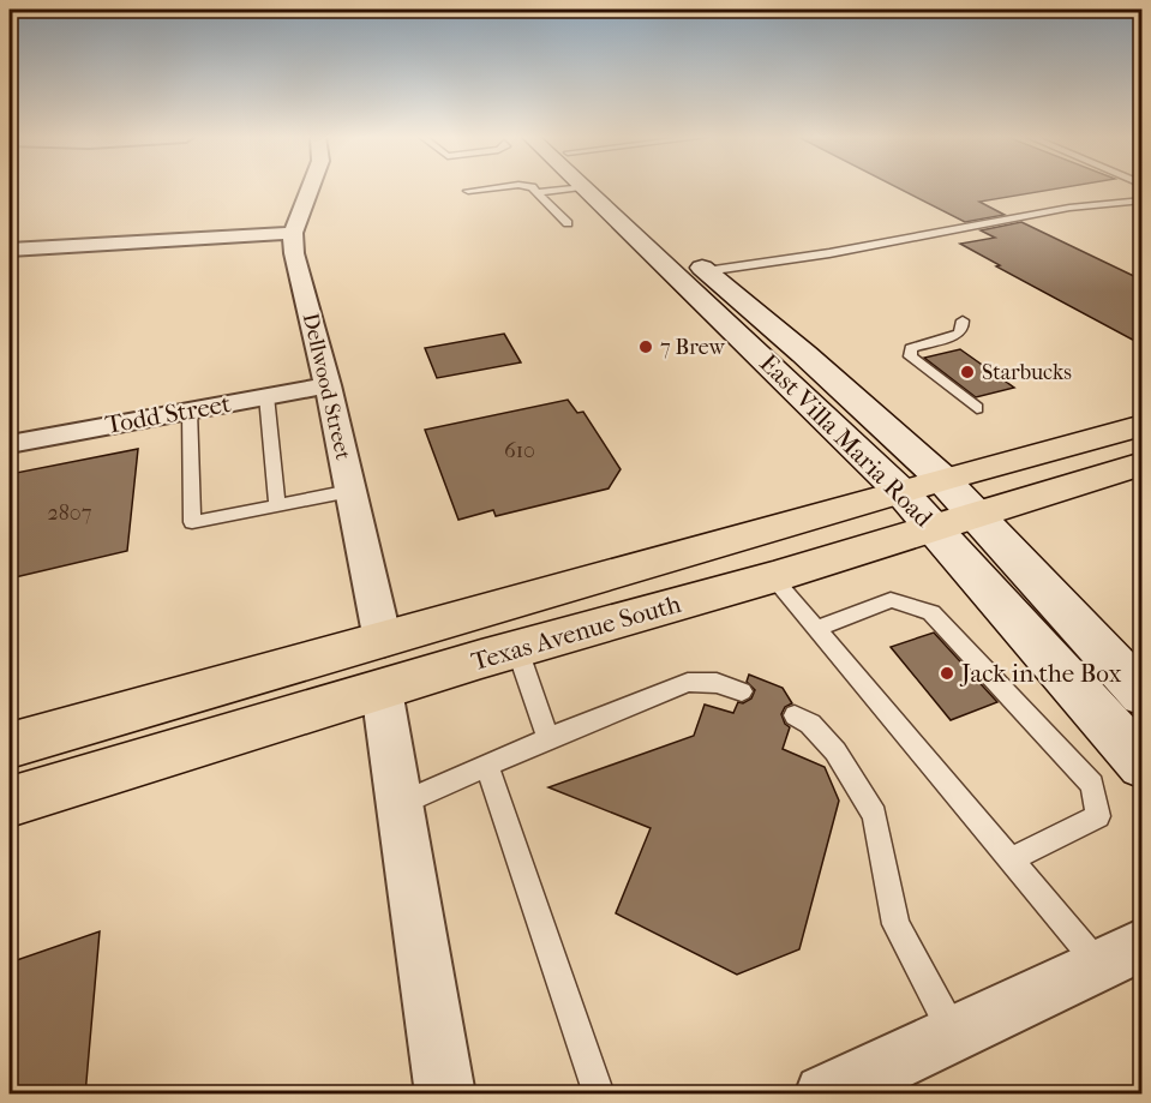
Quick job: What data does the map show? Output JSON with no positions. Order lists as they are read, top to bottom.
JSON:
{
  "streets": {
    "main road": ["East Villa Maria Road", "Texas Avenue South"],
    "street": ["Dellwood Street", "Todd Street"]
  },
  "crossings": [
    ["Dellwood Street", "Todd Street"],
    ["Dellwood Street", "Texas Avenue South"],
    ["East Villa Maria Road", "Texas Avenue South"]
  ],
  "places": ["7 Brew", "Starbucks", "Jack in the Box"],
  "house_numbers": ["610", "2807"]
}
